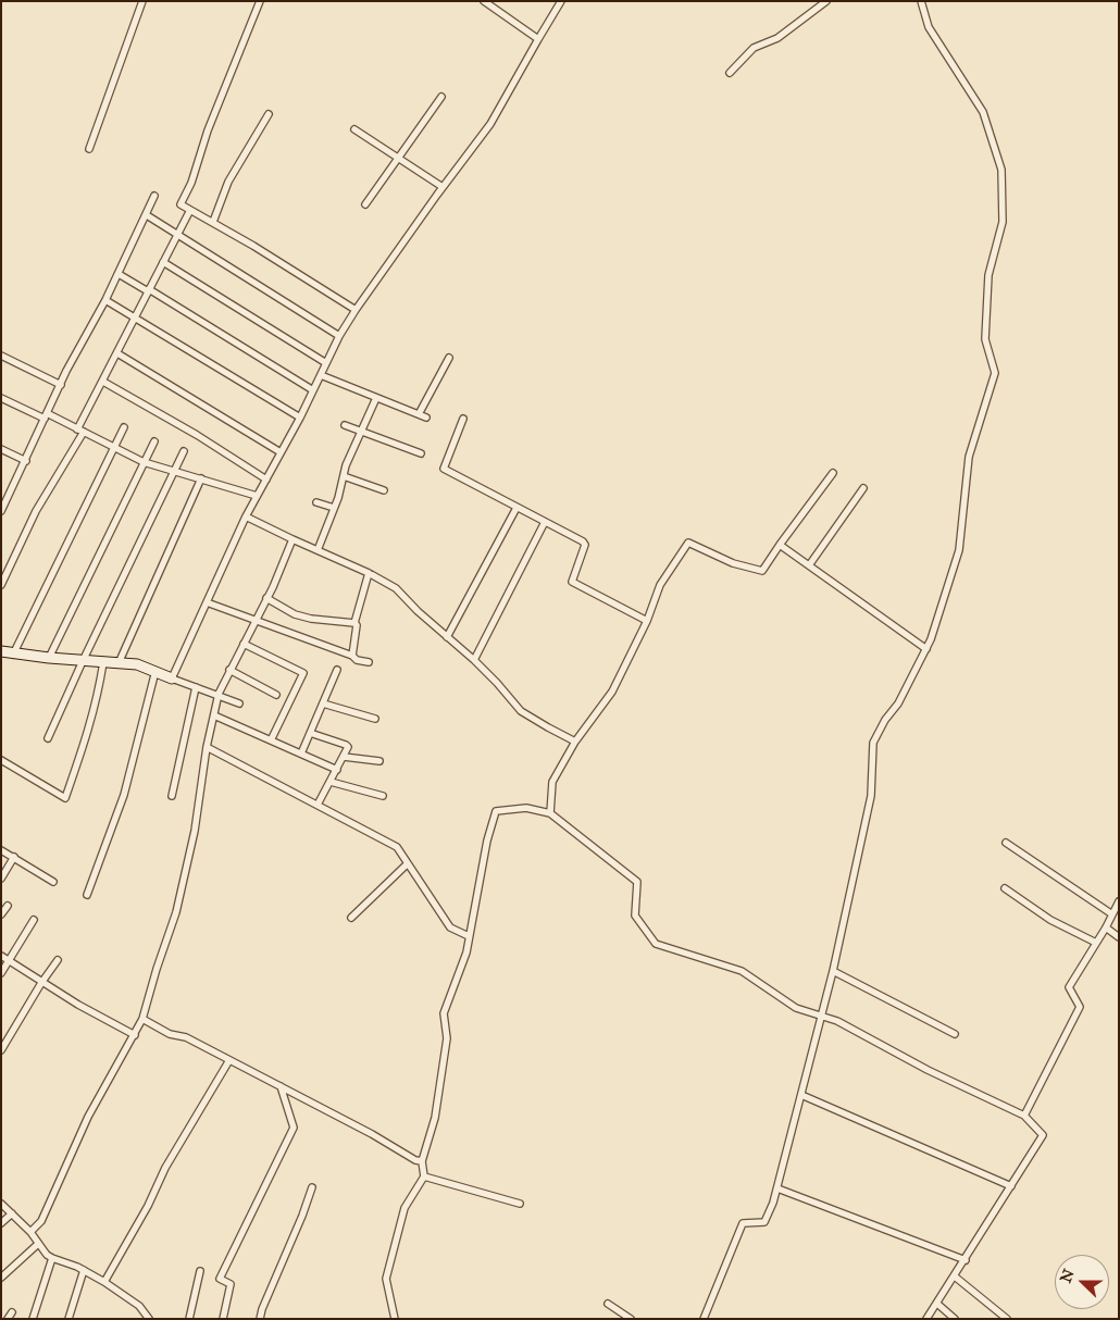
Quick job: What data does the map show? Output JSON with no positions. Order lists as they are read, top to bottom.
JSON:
{
  "north": "left"
}
